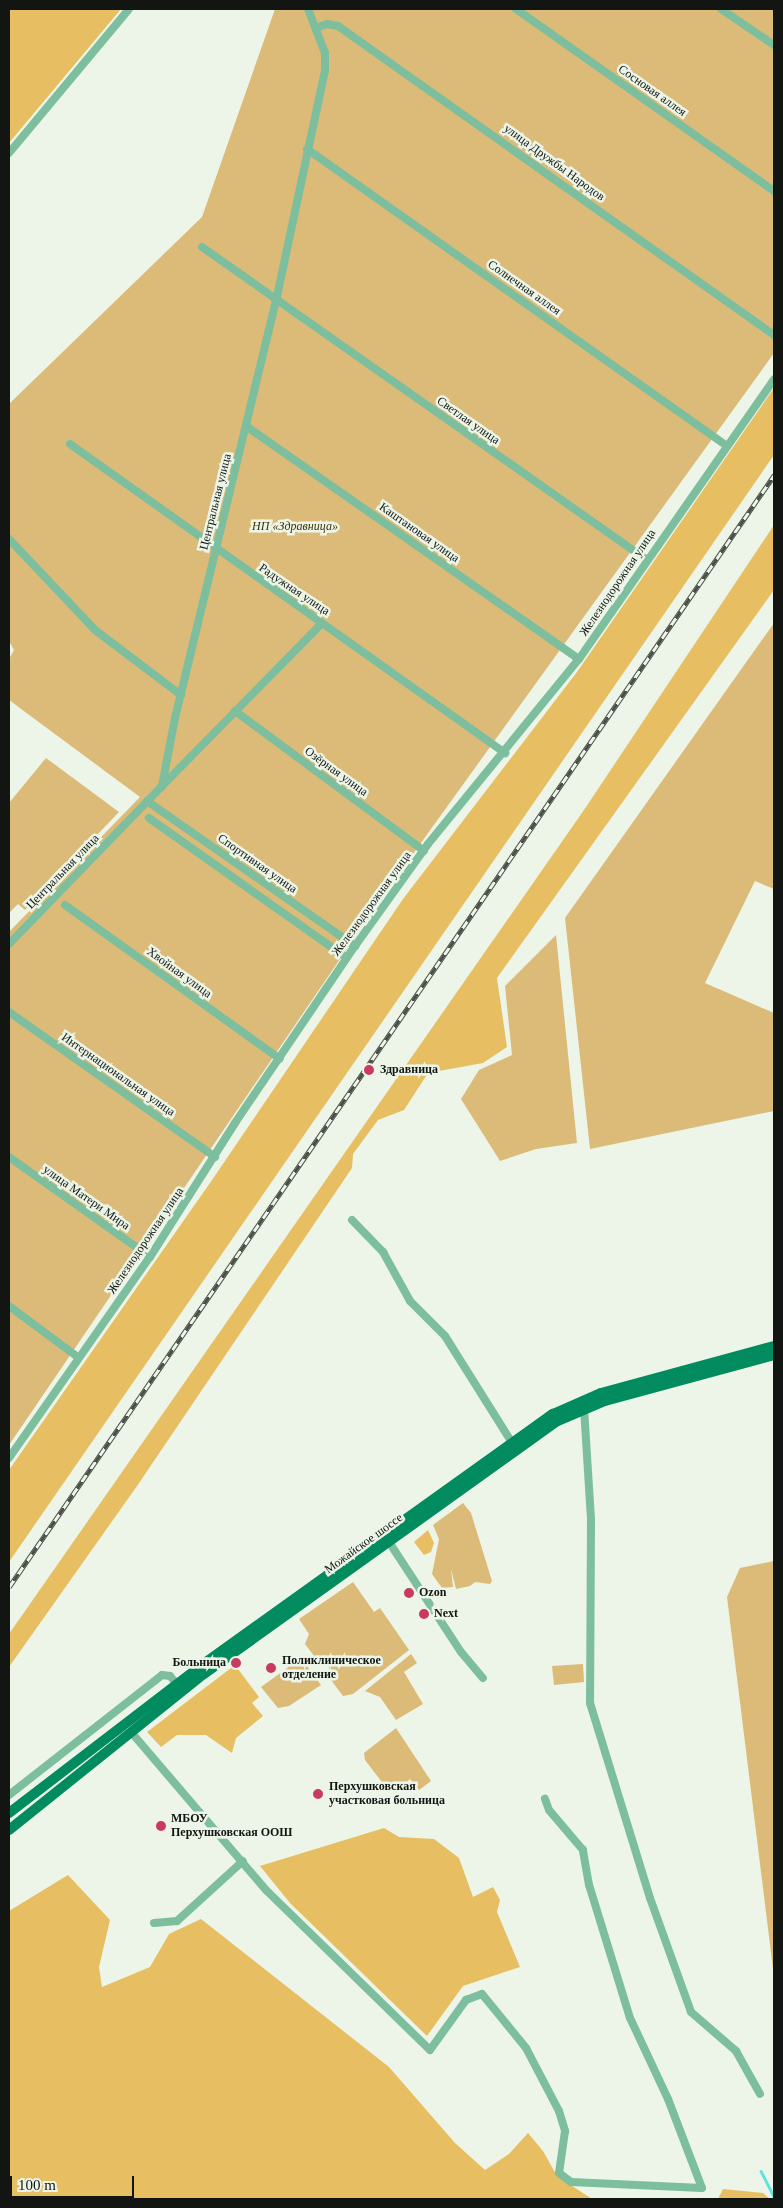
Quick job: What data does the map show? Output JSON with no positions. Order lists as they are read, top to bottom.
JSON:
{
  "streets": {
    "main road": ["Можайское шоссе"],
    "street": [
      "Сосновая аллея",
      "улица Дружбы Народов",
      "Солнечная аллея",
      "Светлая улица",
      "Центральная улица",
      "Каштановая улица",
      "Железнодорожная улица",
      "Радужная улица",
      "Озёрная улица",
      "Спортивная улица",
      "Хвойная улица",
      "Интернациональная улица",
      "улица Матери Мира"
    ]
  },
  "crossings": [
    ["улица Дружбы Народов", "Центральная улица"],
    ["Солнечная аллея", "Центральная улица"],
    ["Солнечная аллея", "Железнодорожная улица"],
    ["Светлая улица", "Центральная улица"],
    ["Светлая улица", "Железнодорожная улица"],
    ["Центральная улица", "Каштановая улица"],
    ["Центральная улица", "Радужная улица"],
    ["Центральная улица", "Спортивная улица"],
    ["Каштановая улица", "Железнодорожная улица"],
    ["Железнодорожная улица", "Радужная улица"],
    ["Железнодорожная улица", "Озёрная улица"],
    ["Железнодорожная улица", "Спортивная улица"],
    ["Железнодорожная улица", "Хвойная улица"],
    ["Железнодорожная улица", "Интернациональная улица"],
    ["Железнодорожная улица", "улица Матери Мира"]
  ],
  "parks": ["НП «Здравница»"],
  "places": [
    "Здравница",
    "Ozon",
    "Next",
    "Больница",
    "Поликлиническое отделение",
    "Перхушковская участковая больница",
    "МБОУ Перхушковская ООШ"
  ],
  "scale_bar": "100 m"
}
